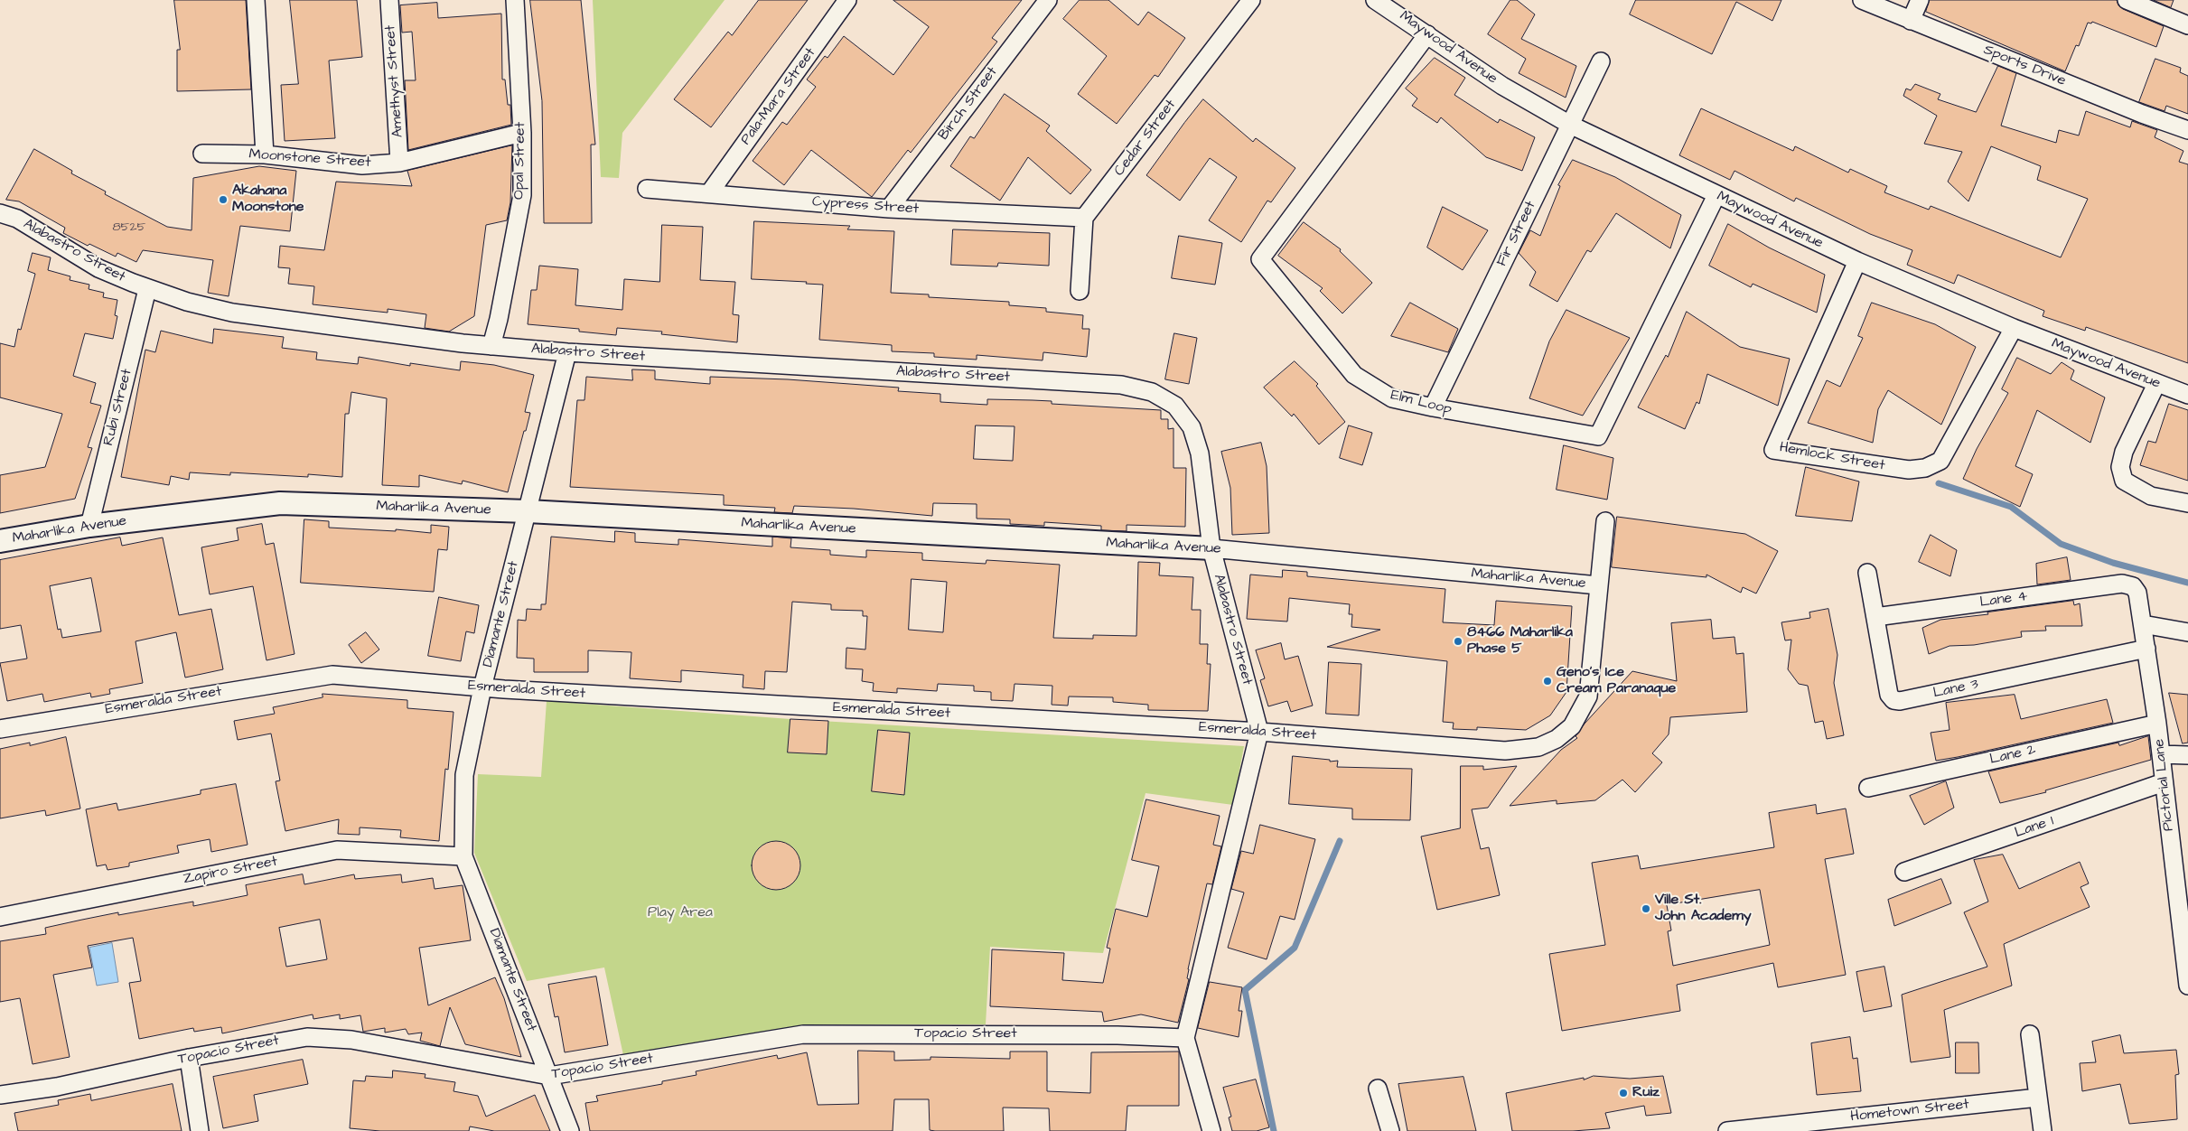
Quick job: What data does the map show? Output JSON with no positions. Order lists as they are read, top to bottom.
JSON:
{
  "streets": {
    "street": [
      "Maywood Avenue",
      "Sports Drive",
      "Amethyst Street",
      "Pala-Mara Street",
      "Birch Street",
      "Cedar Street",
      "Moonstone Street",
      "Opal Street",
      "Cypress Street",
      "Fir Street",
      "Alabastro Street",
      "Elm Loop",
      "Rubi Street",
      "Hemlock Street",
      "Maharlika Avenue",
      "Lane 4",
      "Diamante Street",
      "Lane 3",
      "Esmeralda Street",
      "Lane 2",
      "Pictorial Lane",
      "Lane 1",
      "Zapiro Street",
      "Topacio Street",
      "Hometown Street"
    ]
  },
  "crossings": [
    ["Maywood Avenue", "Fir Street"],
    ["Maywood Avenue", "Elm Loop"],
    ["Maywood Avenue", "Hemlock Street"],
    ["Amethyst Street", "Moonstone Street"],
    ["Pala-Mara Street", "Cypress Street"],
    ["Birch Street", "Cypress Street"],
    ["Cedar Street", "Cypress Street"],
    ["Moonstone Street", "Opal Street"],
    ["Opal Street", "Alabastro Street"],
    ["Fir Street", "Elm Loop"],
    ["Alabastro Street", "Rubi Street"],
    ["Alabastro Street", "Maharlika Avenue"],
    ["Alabastro Street", "Diamante Street"],
    ["Alabastro Street", "Esmeralda Street"],
    ["Alabastro Street", "Topacio Street"],
    ["Rubi Street", "Maharlika Avenue"],
    ["Maharlika Avenue", "Diamante Street"],
    ["Maharlika Avenue", "Esmeralda Street"],
    ["Lane 4", "Lane 3"],
    ["Lane 4", "Pictorial Lane"],
    ["Diamante Street", "Esmeralda Street"],
    ["Diamante Street", "Zapiro Street"],
    ["Diamante Street", "Topacio Street"],
    ["Lane 3", "Pictorial Lane"],
    ["Lane 2", "Pictorial Lane"],
    ["Pictorial Lane", "Lane 1"]
  ],
  "parks": ["Play Area"],
  "places": [
    "Akahana Moonstone",
    "8466 Maharlika Phase 5",
    "Geno’s Ice Cream Paranaque",
    "Ville St. John Academy",
    "Ruiz"
  ],
  "house_numbers": ["8525"]
}
